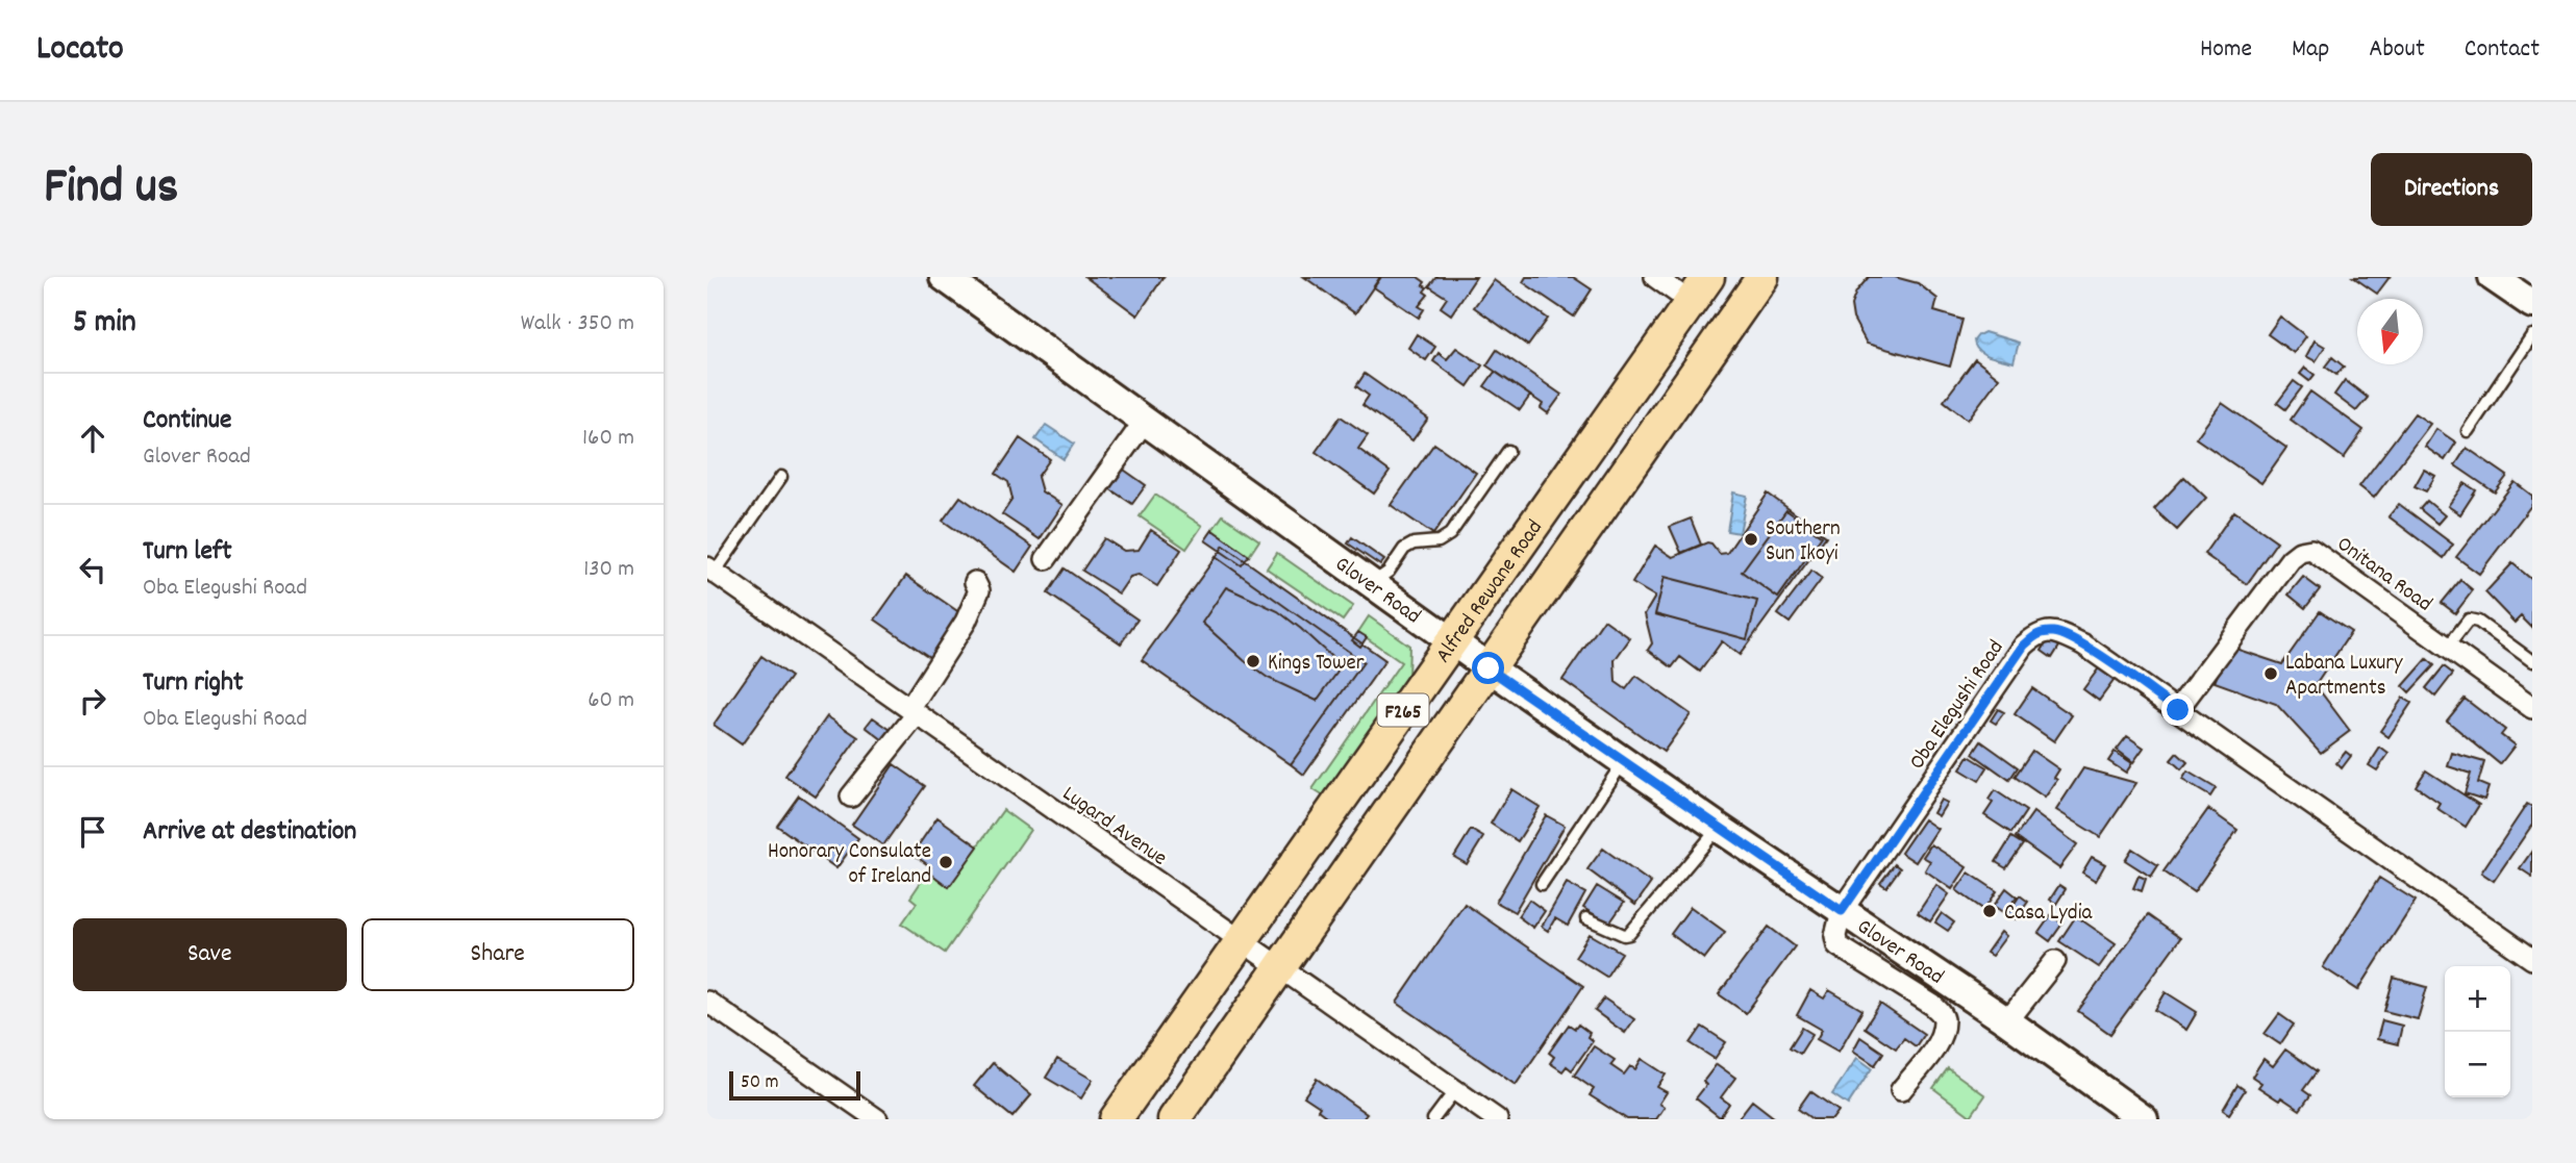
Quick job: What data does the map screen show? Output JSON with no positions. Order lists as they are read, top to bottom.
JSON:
{
  "streets": {
    "main road": ["Alfred Rewane Road", "F265"],
    "street": [
      "Onitana Road",
      "Glover Road",
      "Oba Elegushi Road",
      "Lugard Avenue"
    ]
  },
  "crossings": [
    ["Onitana Road", "Oba Elegushi Road"],
    ["Glover Road", "Alfred Rewane Road"],
    ["Glover Road", "Oba Elegushi Road"],
    ["Glover Road", "F265"],
    ["Alfred Rewane Road", "Lugard Avenue"],
    ["F265", "Lugard Avenue"]
  ],
  "places": [
    "Southern Sun Ikoyi",
    "Kings Tower",
    "Labana Luxury Apartments",
    "Honorary Consulate of Ireland",
    "Casa Lydia"
  ],
  "scale_bar": "50 m",
  "north": "bottom",
  "page": {
    "header": "Locato",
    "nav": [
      "Home",
      "Map",
      "About",
      "Contact"
    ],
    "title": "Find us",
    "buttons": [
      "Directions",
      ["Save", "Share"]
    ],
    "heading": ["5 min", "Walk · 350 m"],
    "list": [
      ["Continue", "Glover Road", "160 m"],
      ["Turn left", "Oba Elegushi Road", "130 m"],
      ["Turn right", "Oba Elegushi Road", "60 m"],
      "Arrive at destination"
    ],
    "map_buttons": ["+", "−"],
    "scale": "50 m"
  }
}
